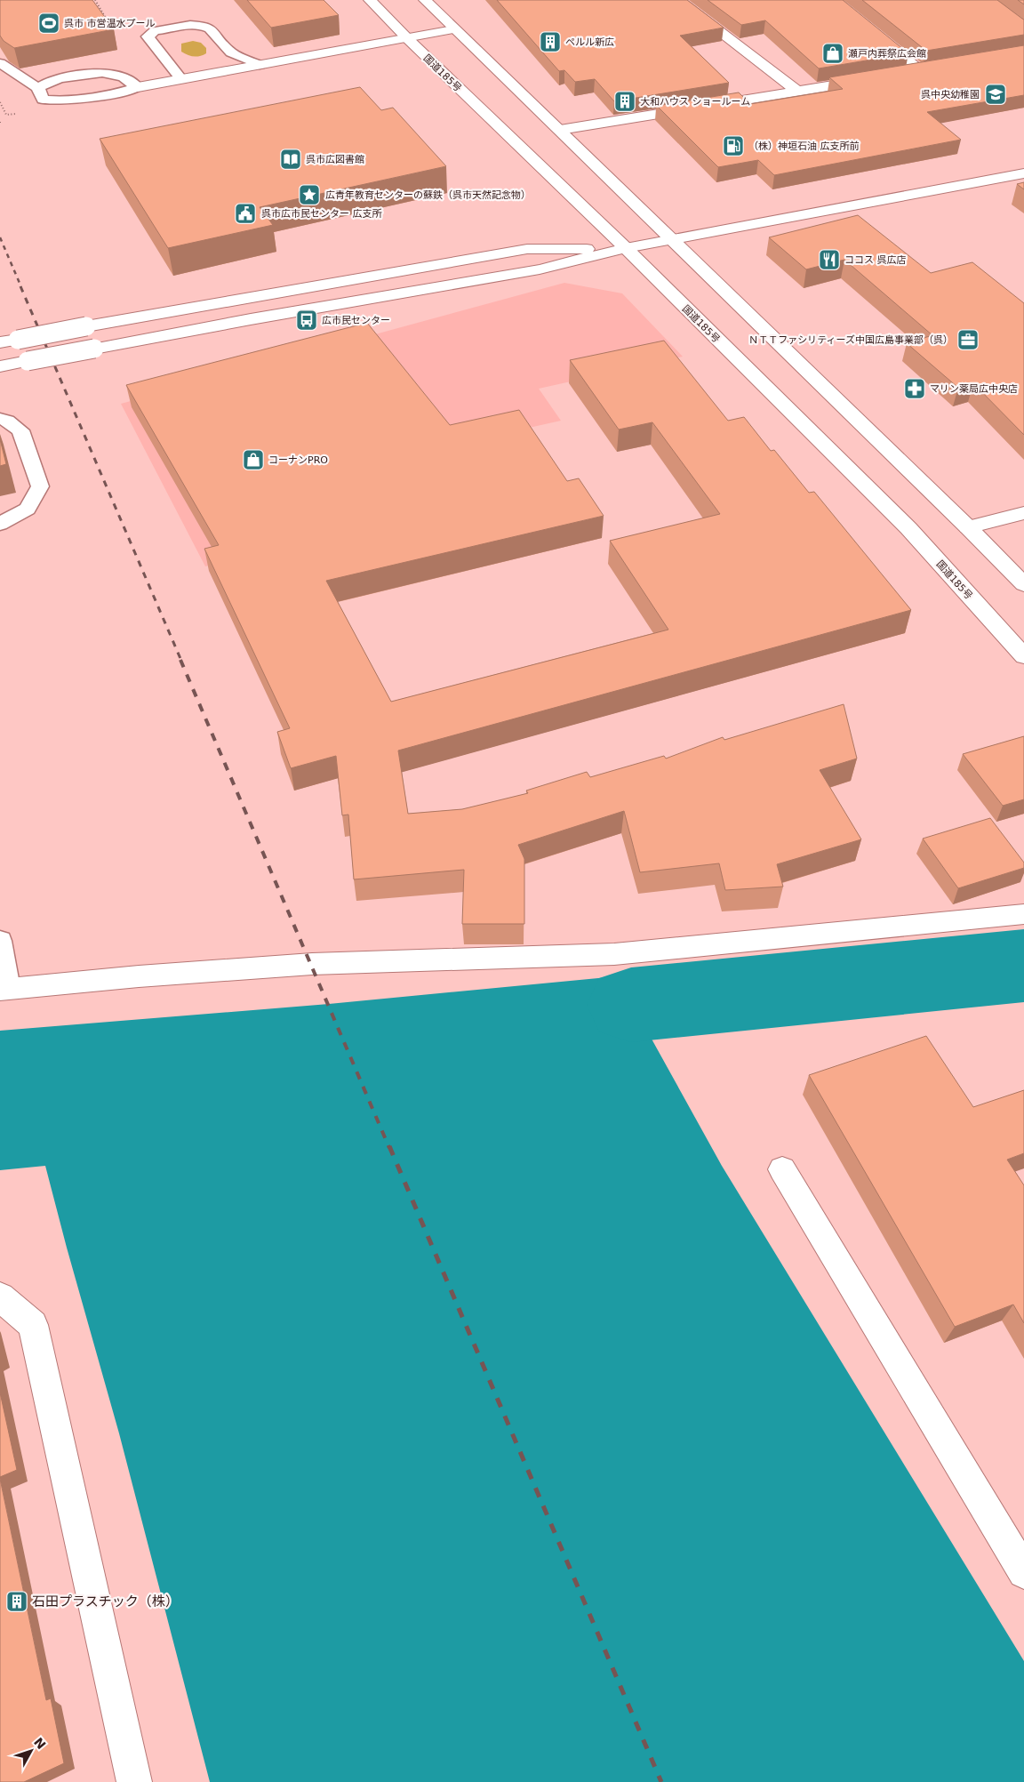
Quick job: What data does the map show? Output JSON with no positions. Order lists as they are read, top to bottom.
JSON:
{
  "streets": {
    "main road": ["国道185号"]
  },
  "places": {
    "sports": ["呉市 市営温水プール"],
    "building": ["ペルル新広", "大和ハウス ショールーム", "石田プラスチック（株）"],
    "shop": ["瀬戸内葬祭広会館", "コーナンPRO"],
    "school or university": ["呉中央幼稚園"],
    "fuel station": ["（株）神垣石油 広支所前"],
    "library": ["呉市広図書館"],
    "place": ["広青年教育センターの蘇鉄（呉市天然記念物）"],
    "public building": ["呉市広市民センター 広支所"],
    "restaurant": ["ココス 呉広店"],
    "bus stop": ["広市民センター"],
    "office": ["ＮＴＴファシリティーズ中国広島事業部（呉）"],
    "pharmacy": ["マリン薬局広中央店"]
  },
  "north": "top right"
}
